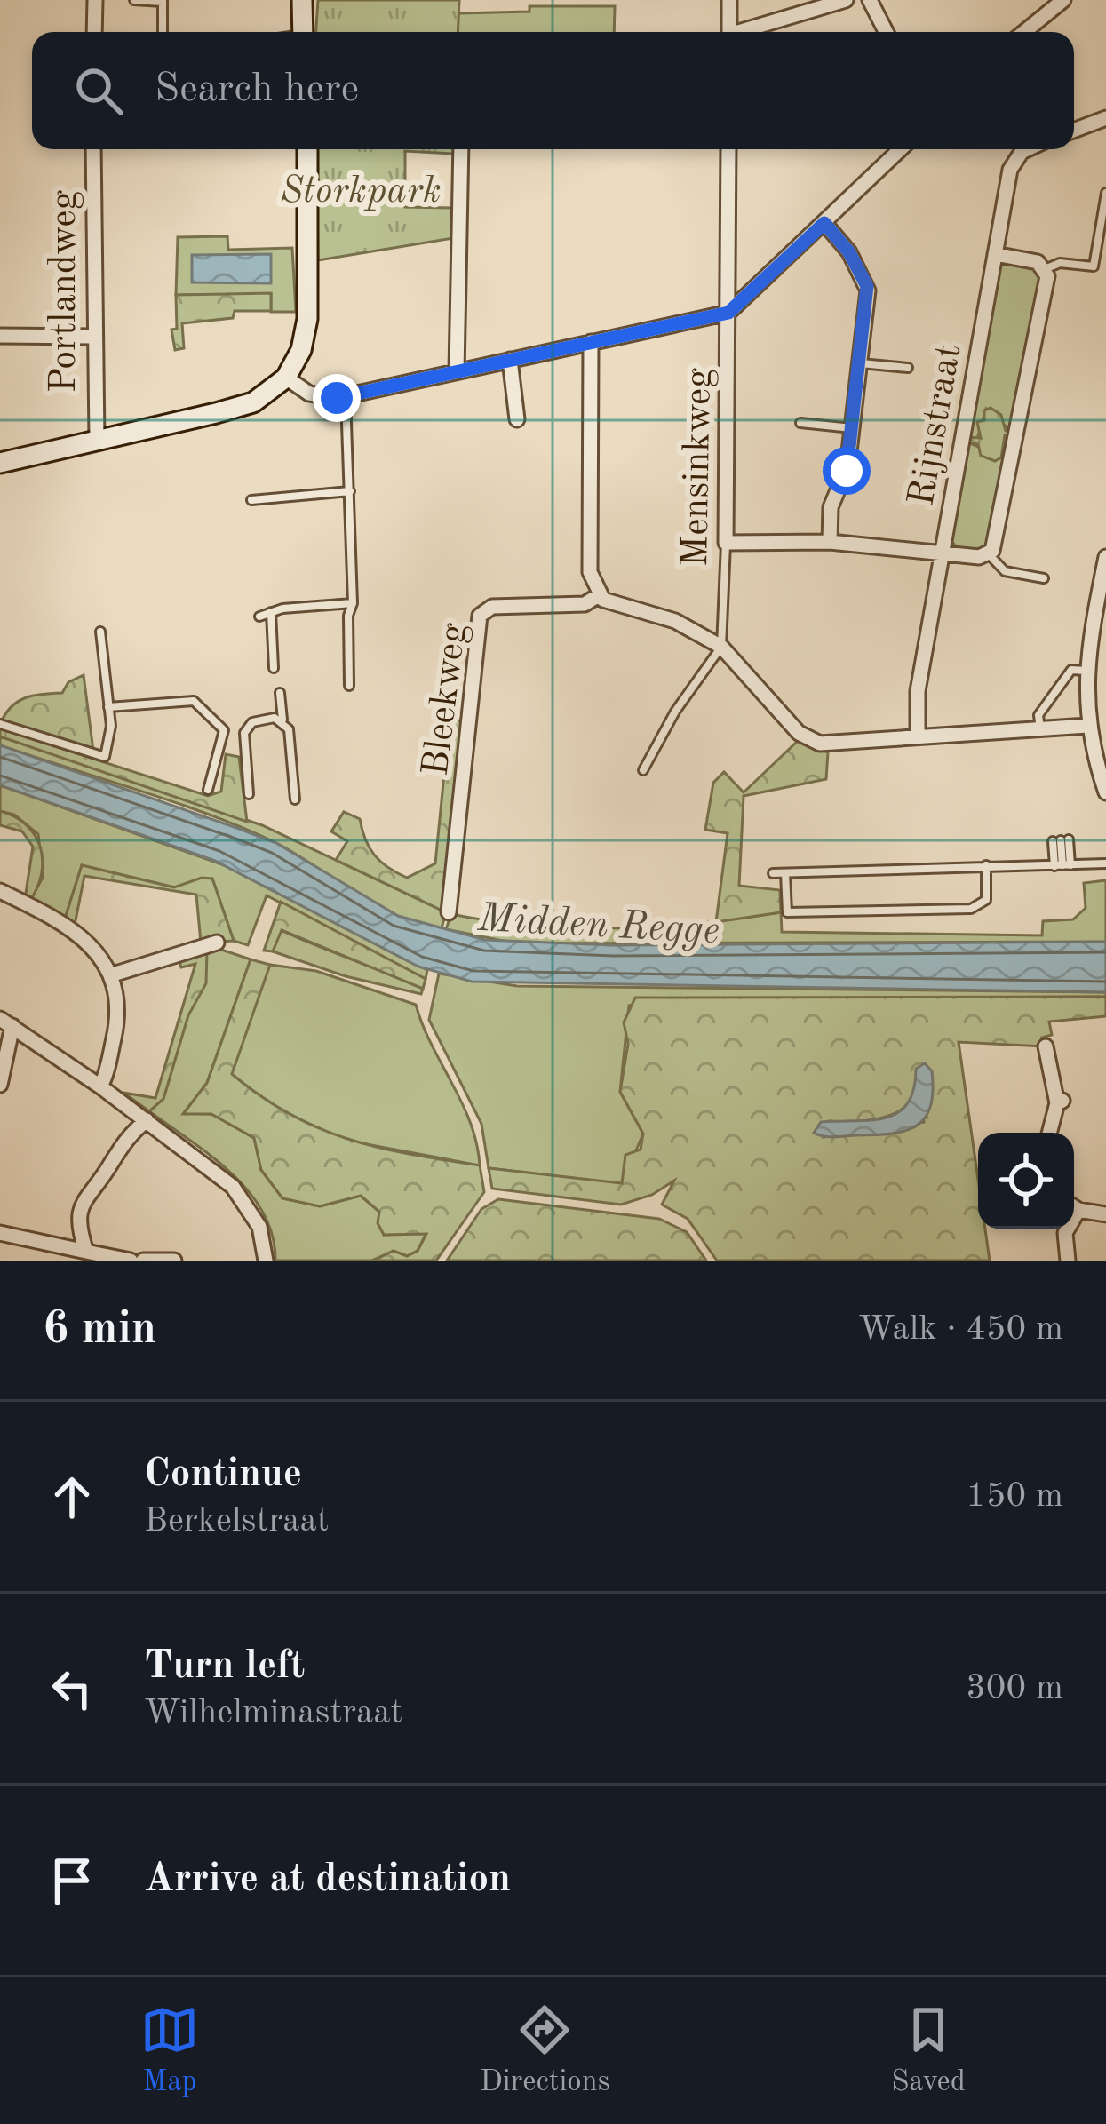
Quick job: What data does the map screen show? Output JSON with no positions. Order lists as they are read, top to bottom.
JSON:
{
  "streets": {
    "street": [
      "Portlandweg",
      "Rijnstraat",
      "Mensinkweg",
      "Bleekweg"
    ]
  },
  "water": ["Midden Regge"],
  "parks": ["Storkpark"],
  "page": {
    "search": "Search here",
    "heading": ["6 min", "Walk · 450 m"],
    "list": [
      ["Continue", "Berkelstraat", "150 m"],
      ["Turn left", "Wilhelminastraat", "300 m"],
      "Arrive at destination"
    ],
    "nav": ["Map", "Directions", "Saved"]
  }
}
